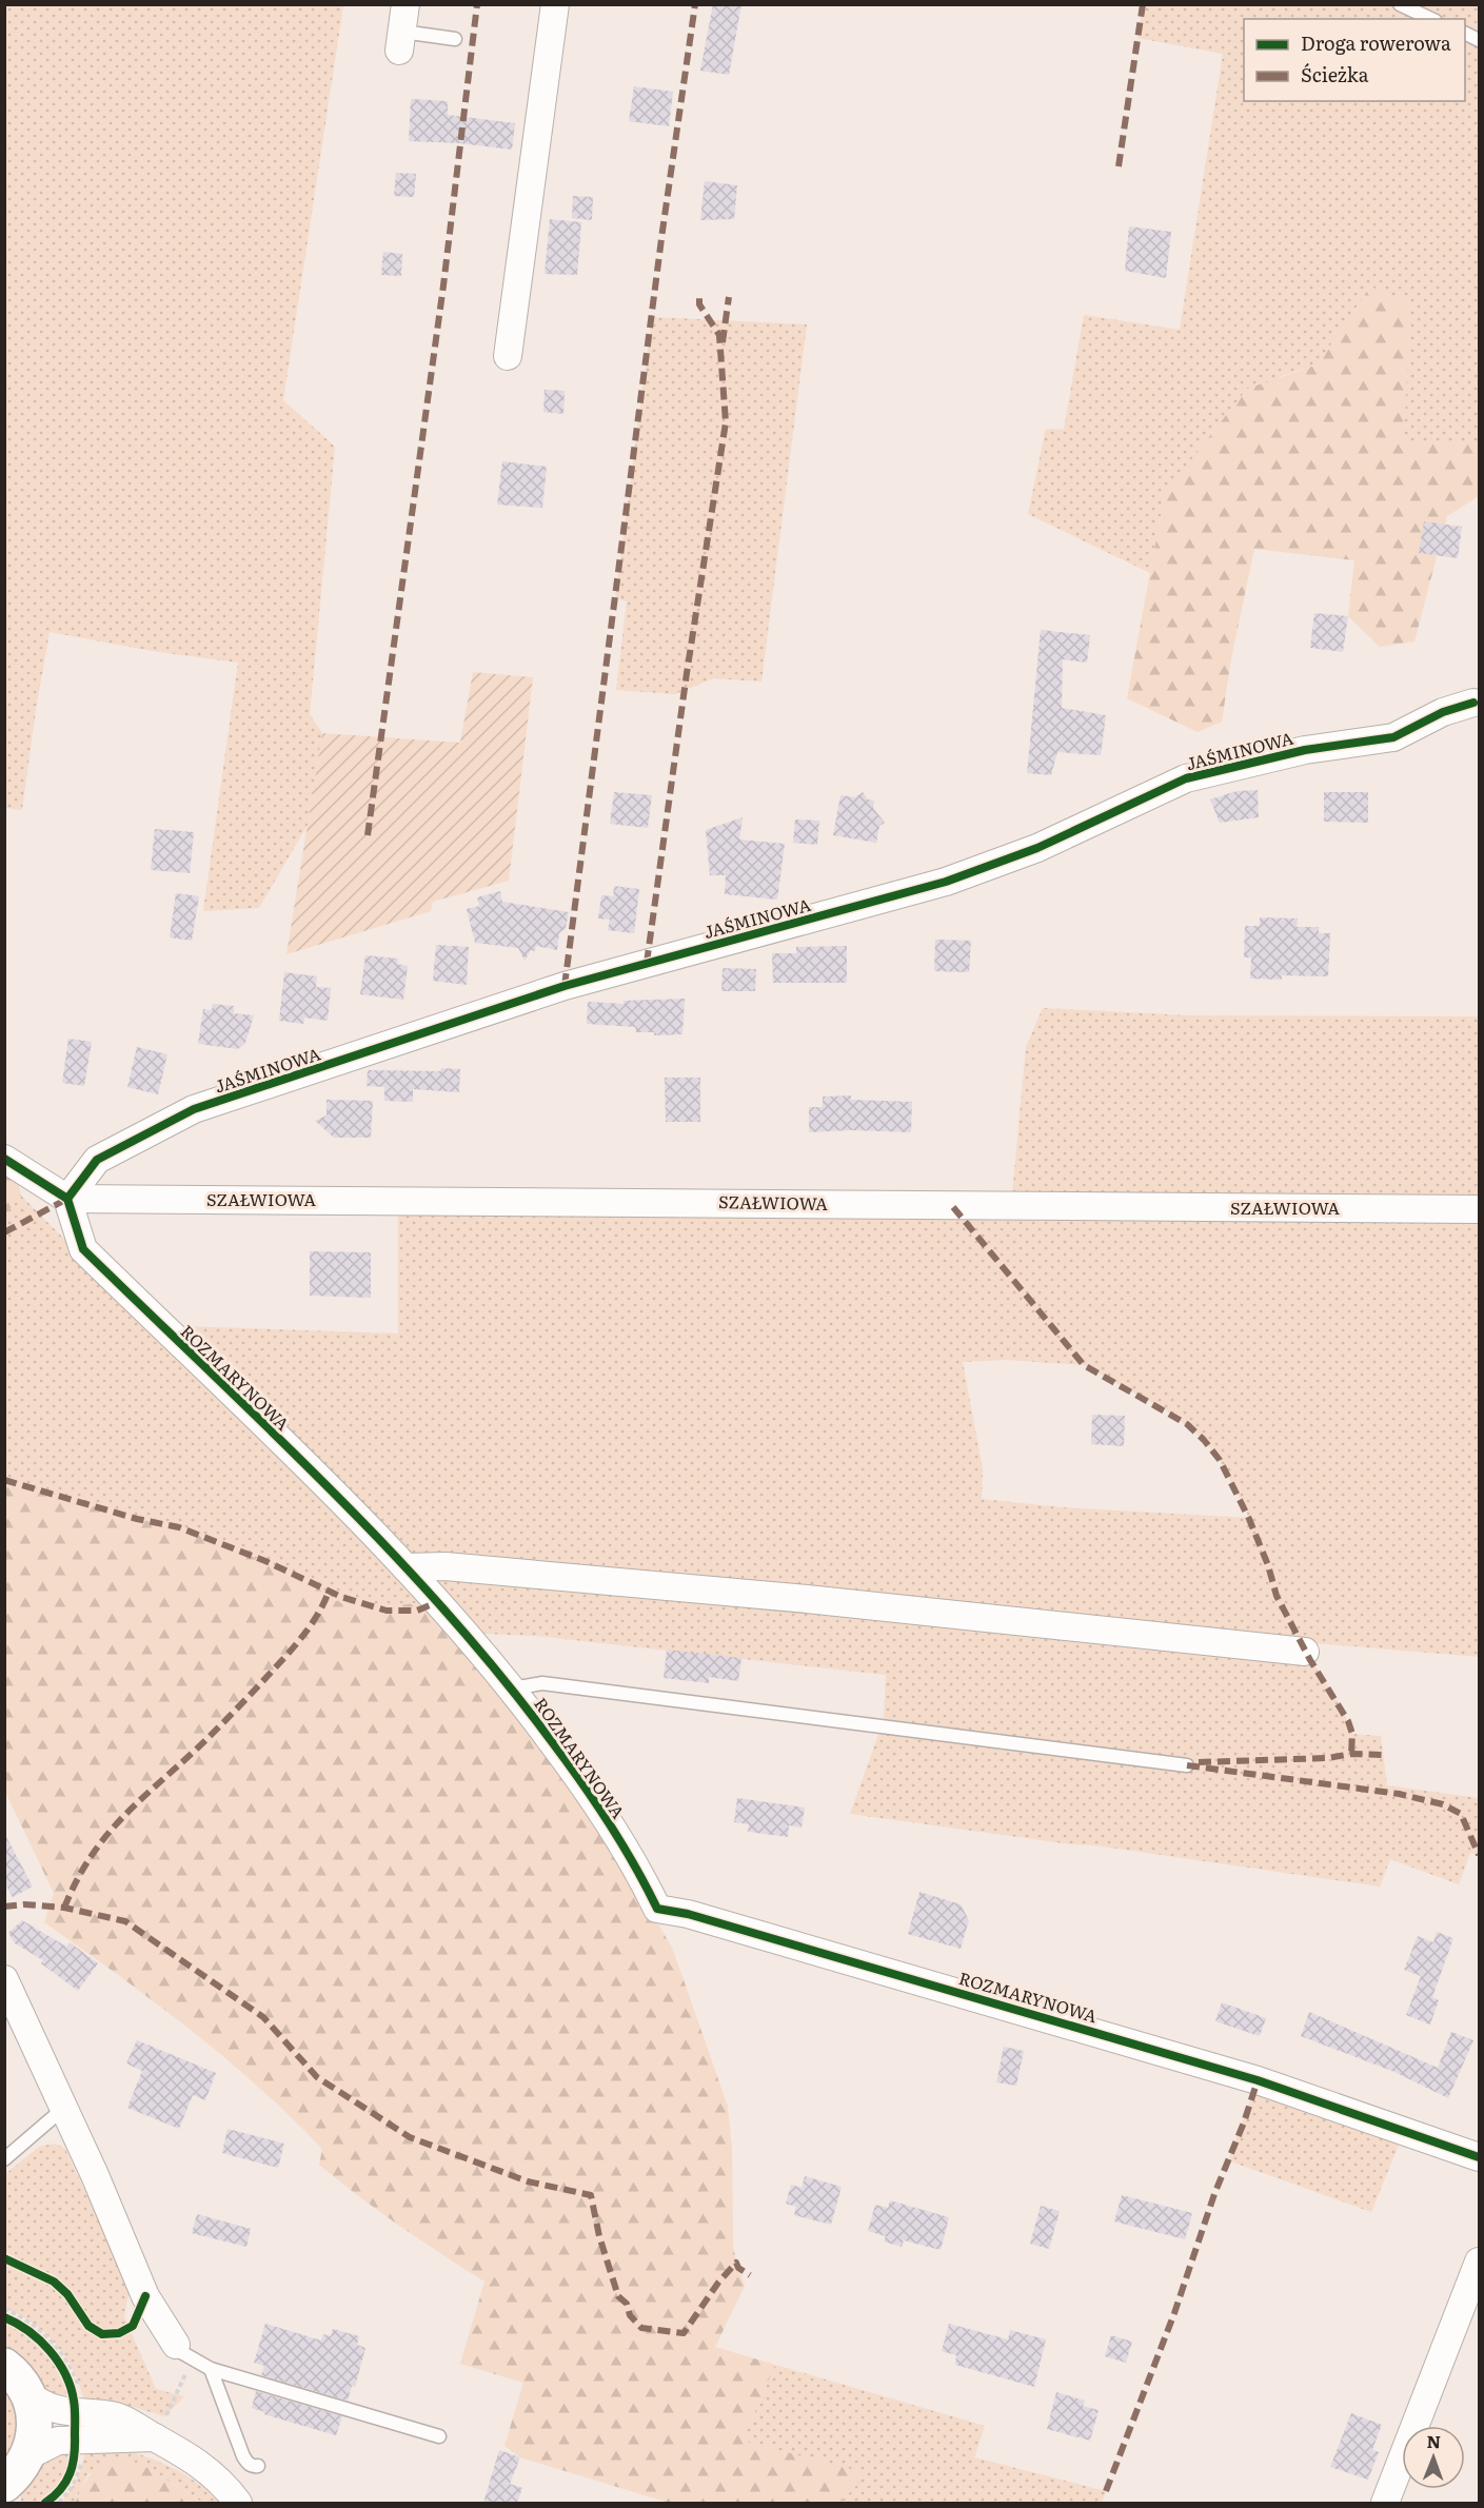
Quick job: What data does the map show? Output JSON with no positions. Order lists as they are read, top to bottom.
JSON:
{
  "streets": {
    "street": ["JAŚMINOWA", "SZAŁWIOWA", "ROZMARYNOWA"]
  },
  "crossings": [
    ["JAŚMINOWA", "SZAŁWIOWA"],
    ["JAŚMINOWA", "ROZMARYNOWA"],
    ["SZAŁWIOWA", "ROZMARYNOWA"]
  ],
  "legend": ["Droga rowerowa", "Ścieżka"],
  "north": "top"
}
